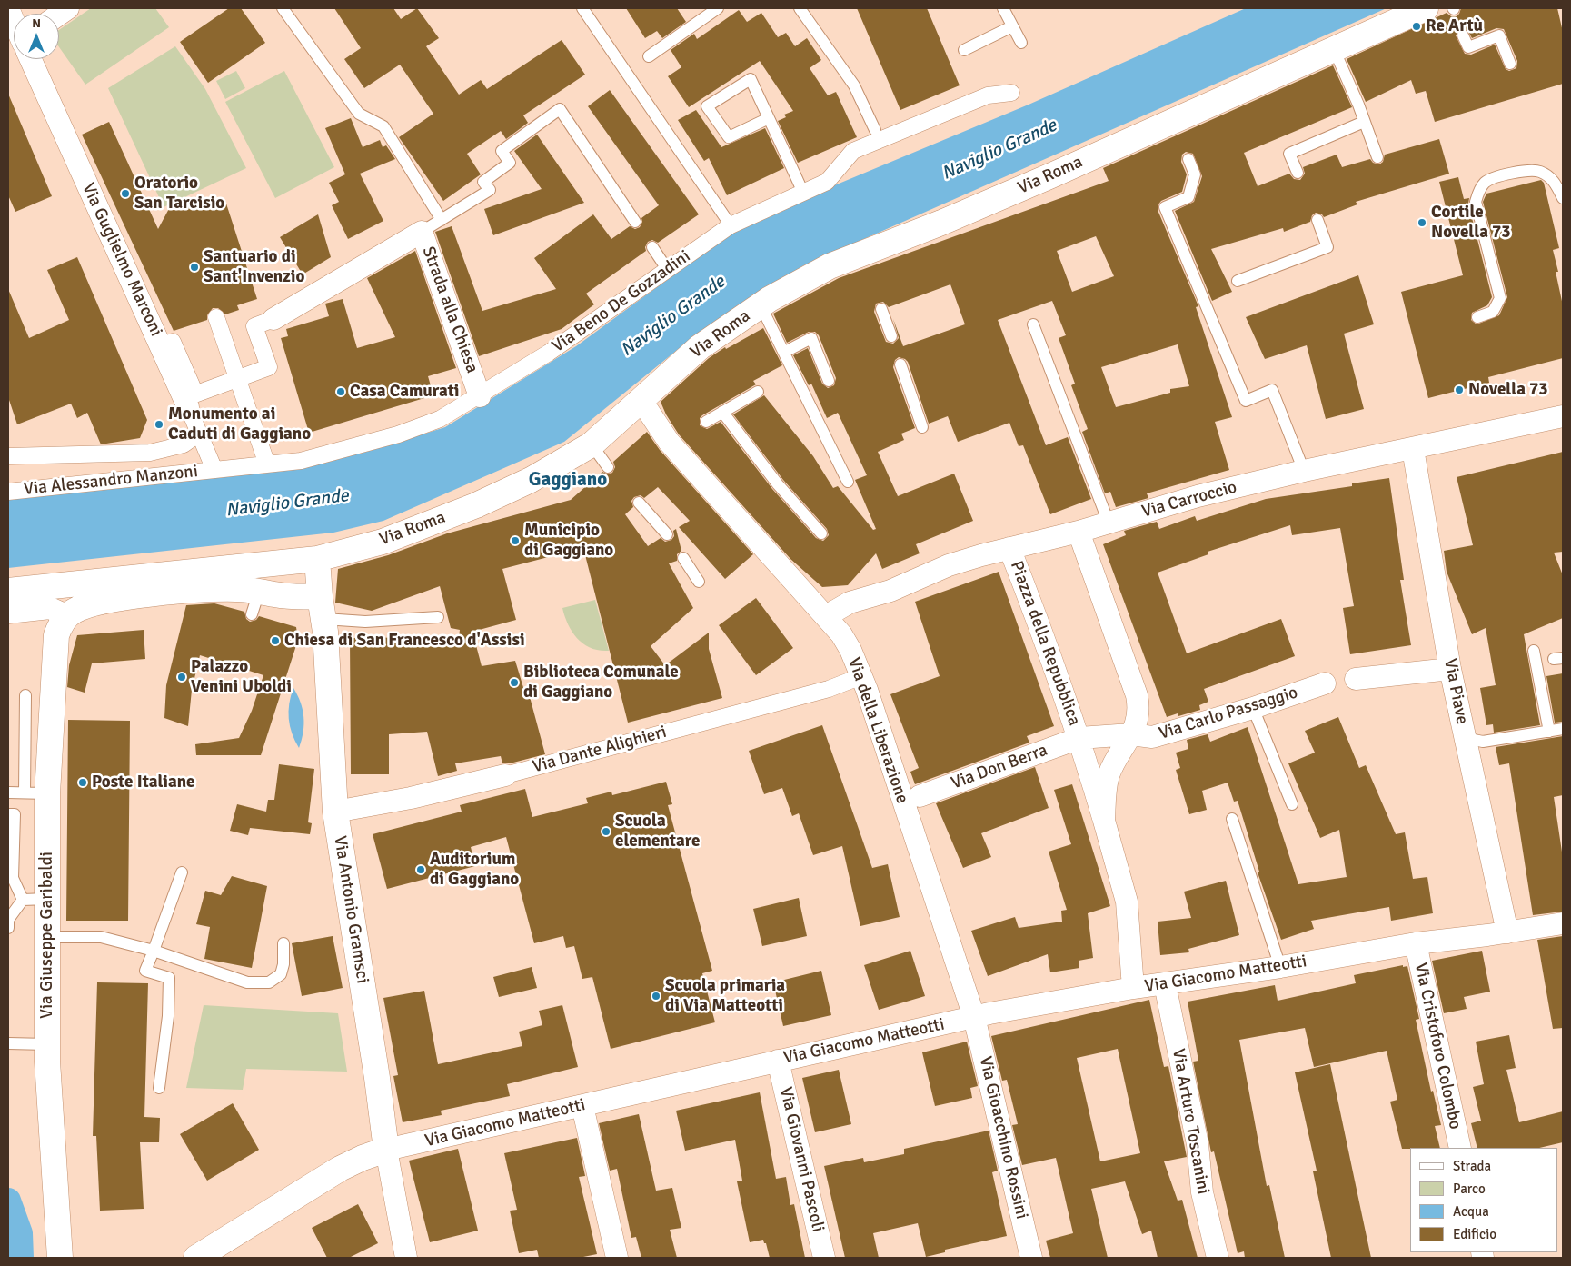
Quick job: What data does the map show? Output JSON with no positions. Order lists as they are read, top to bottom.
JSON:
{
  "streets": {
    "street": [
      "Via Roma",
      "Via Guglielmo Marconi",
      "Via Beno De Gozzadini",
      "Strada alla Chiesa",
      "Via Alessandro Manzoni",
      "Via Carroccio",
      "Piazza della Repubblica",
      "Via Piave",
      "Via Carlo Passaggio",
      "Via della Liberazione",
      "Via Dante Alighieri",
      "Via Don Berra",
      "Via Antonio Gramsci",
      "Via Giuseppe Garibaldi",
      "Via Giacomo Matteotti",
      "Via Cristoforo Colombo",
      "Via Arturo Toscanini",
      "Via Gioacchino Rossini",
      "Via Giovanni Pascoli"
    ]
  },
  "crossings": [
    ["Via Roma", "Via della Liberazione"],
    ["Via Roma", "Via Antonio Gramsci"],
    ["Via Guglielmo Marconi", "Via Beno De Gozzadini"],
    ["Via Guglielmo Marconi", "Via Alessandro Manzoni"],
    ["Via Beno De Gozzadini", "Strada alla Chiesa"],
    ["Via Beno De Gozzadini", "Via Alessandro Manzoni"],
    ["Via Carroccio", "Piazza della Repubblica"],
    ["Via Carroccio", "Via Piave"],
    ["Via Carroccio", "Via della Liberazione"],
    ["Piazza della Repubblica", "Via Carlo Passaggio"],
    ["Piazza della Repubblica", "Via Don Berra"],
    ["Piazza della Repubblica", "Via Giacomo Matteotti"],
    ["Via Piave", "Via Giacomo Matteotti"],
    ["Via della Liberazione", "Via Dante Alighieri"],
    ["Via della Liberazione", "Via Giacomo Matteotti"],
    ["Via della Liberazione", "Via Gioacchino Rossini"],
    ["Via Dante Alighieri", "Via Antonio Gramsci"],
    ["Via Antonio Gramsci", "Via Giacomo Matteotti"],
    ["Via Giacomo Matteotti", "Via Cristoforo Colombo"],
    ["Via Giacomo Matteotti", "Via Arturo Toscanini"],
    ["Via Giacomo Matteotti", "Via Gioacchino Rossini"],
    ["Via Giacomo Matteotti", "Via Giovanni Pascoli"]
  ],
  "districts": ["Gaggiano"],
  "water": ["Naviglio Grande"],
  "places": [
    "Re Artù",
    "Oratorio San Tarcisio",
    "Cortile Novella 73",
    "Santuario di Sant'Invenzio",
    "Novella 73",
    "Casa Camurati",
    "Monumento ai Caduti di Gaggiano",
    "Municipio di Gaggiano",
    "Chiesa di San Francesco d'Assisi",
    "Palazzo Venini Uboldi",
    "Biblioteca Comunale di Gaggiano",
    "Poste Italiane",
    "Scuola elementare",
    "Auditorium di Gaggiano",
    "Scuola primaria di Via Matteotti"
  ],
  "legend": [
    "Strada",
    "Parco",
    "Acqua",
    "Edificio"
  ],
  "north": "top"
}
